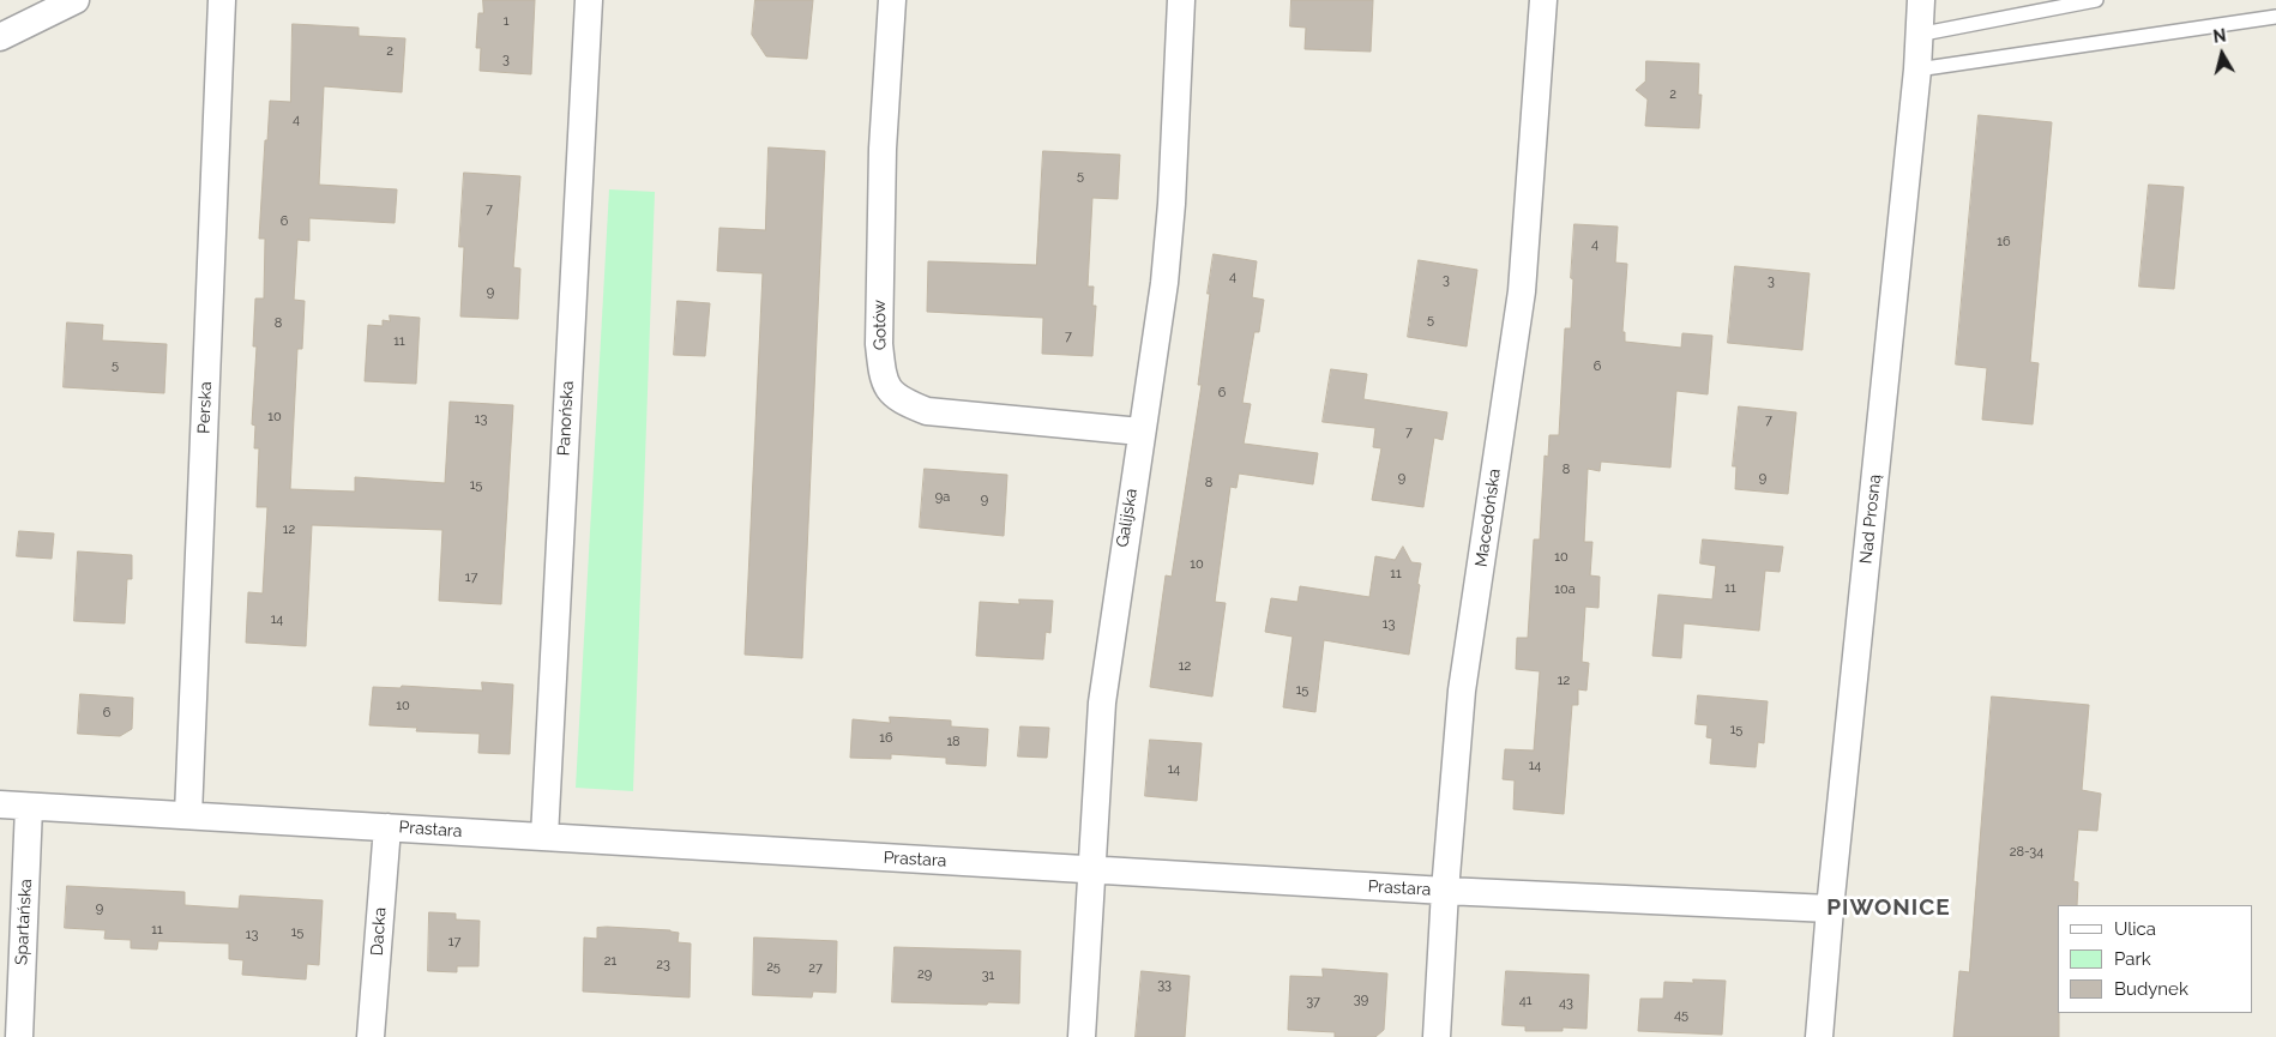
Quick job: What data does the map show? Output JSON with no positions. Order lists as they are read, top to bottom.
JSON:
{
  "streets": {
    "street": [
      "Gotów",
      "Perska",
      "Panońska",
      "Galijska",
      "Macedońska",
      "Nad Prosną",
      "Prastara",
      "Spartańska",
      "Dacka"
    ]
  },
  "crossings": [
    ["Gotów", "Galijska"],
    ["Perska", "Prastara"],
    ["Panońska", "Prastara"],
    ["Galijska", "Prastara"],
    ["Macedońska", "Prastara"],
    ["Nad Prosną", "Prastara"],
    ["Prastara", "Spartańska"],
    ["Prastara", "Dacka"]
  ],
  "districts": ["PIWONICE"],
  "house_numbers": [
    "1",
    "2",
    "3",
    "2",
    "4",
    "5",
    "7",
    "6",
    "16",
    "4",
    "4",
    "3",
    "3",
    "9",
    "5",
    "8",
    "7",
    "11",
    "5",
    "6",
    "6",
    "10",
    "13",
    "7",
    "7",
    "8",
    "9",
    "9",
    "8",
    "15",
    "9a",
    "9",
    "12",
    "10",
    "10",
    "11",
    "17",
    "11",
    "10a",
    "14",
    "13",
    "12",
    "12",
    "15",
    "10",
    "6",
    "15",
    "16",
    "18",
    "14",
    "14",
    "28-34",
    "9",
    "11",
    "15",
    "13",
    "17",
    "21",
    "23",
    "25",
    "27",
    "29",
    "31",
    "33",
    "39",
    "41",
    "37",
    "43",
    "45"
  ],
  "legend": ["Ulica", "Park", "Budynek"],
  "north": "top"
}
